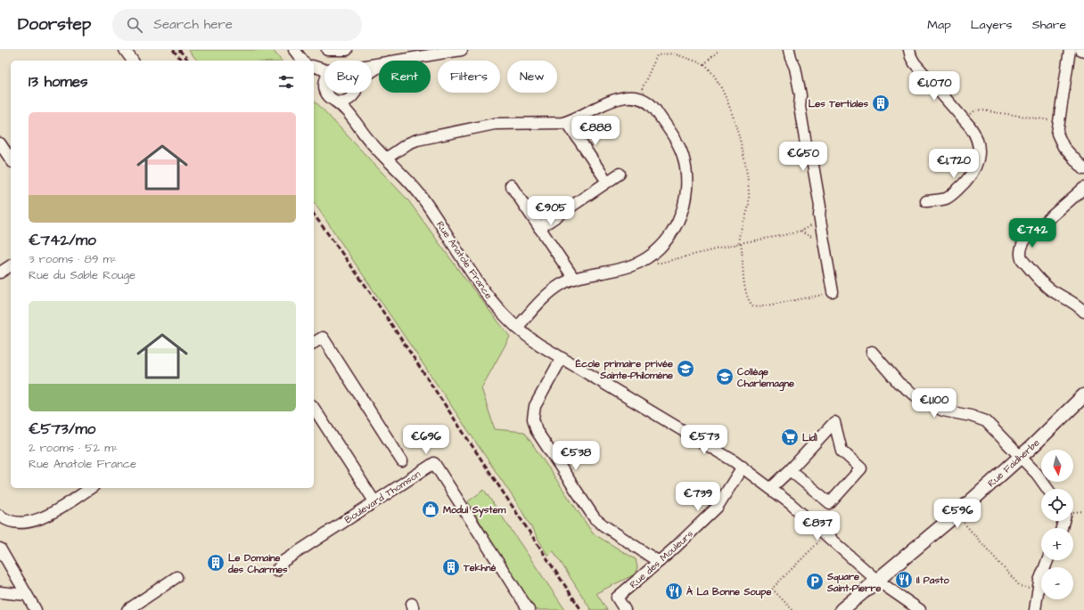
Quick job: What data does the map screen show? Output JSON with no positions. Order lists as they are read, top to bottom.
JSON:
{
  "streets": {
    "main road": ["Rue Faidherbe"],
    "street": ["Rue Anatole France", "Boulevard Thomson", "Rue des Mouleurs"]
  },
  "crossings": [
    ["Rue Anatole France", "Rue Faidherbe"],
    ["Rue Anatole France", "Rue des Mouleurs"]
  ],
  "places": {
    "building": ["Les Tertiales", "Le Domaine des Charmes", "Tekhné"],
    "school or university": ["École primaire privée Sainte-Philomène", "Collège Charlemagne"],
    "supermarket": ["Lidl"],
    "shop": ["Modul System"],
    "restaurant": ["Il Pasto", "À La Bonne Soupe"],
    "parking": ["Square Saint-Pierre"]
  },
  "north": "bottom",
  "page": {
    "header": "Doorstep",
    "search": "Search here",
    "nav": ["Map", "Layers", "Share"],
    "chip": [
      "Buy",
      "Rent",
      "Filters",
      "New"
    ],
    "heading": "13 homes",
    "price": [
      "€1,070",
      "€888",
      "€650",
      "€1,720",
      "€905",
      "€742",
      "€1,100",
      "€696",
      "€573",
      "€538",
      "€739",
      "€596",
      "€837"
    ],
    "list": [
      {
        "name": "€742/mo",
        "note": "3 rooms · 89 m² · Rue du Sable Rouge"
      },
      {
        "name": "€573/mo",
        "note": "2 rooms · 52 m² · Rue Anatole France"
      }
    ],
    "map_buttons": ["+", "−"]
  }
}
